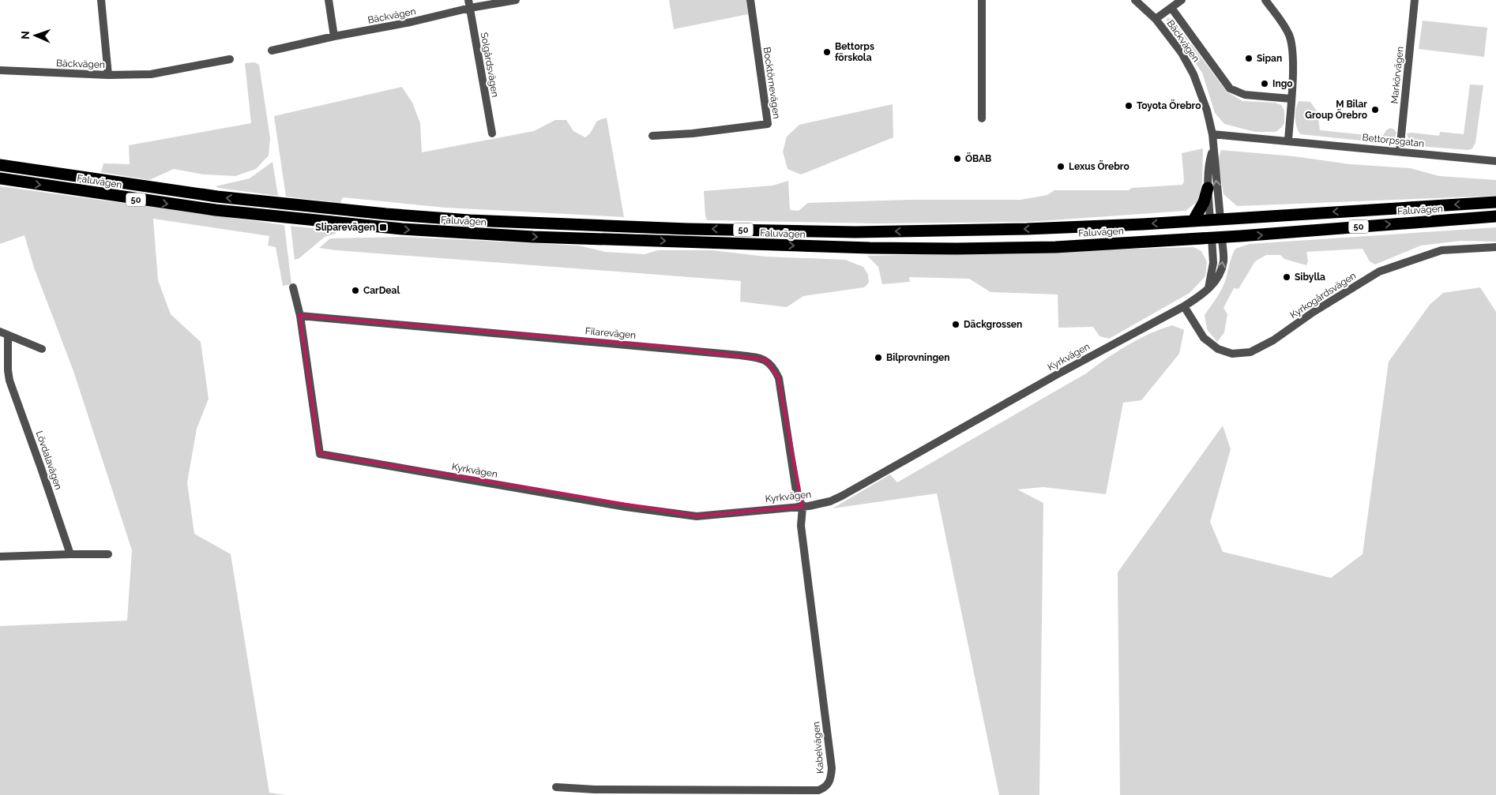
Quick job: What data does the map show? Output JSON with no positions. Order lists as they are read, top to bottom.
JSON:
{
  "streets": {
    "highway": ["Faluvägen", "50"],
    "street": [
      "Bäckvägen",
      "Solgårdsvägen",
      "Markörvägen",
      "Bocktörnevägen",
      "Bettorpsgatan",
      "Kyrkogårdsvägen",
      "Filarevägen",
      "Kyrkvägen",
      "Lövdalavägen",
      "Kabelvägen"
    ]
  },
  "crossings": [
    ["Bäckvägen", "Solgårdsvägen"],
    ["Bäckvägen", "Bettorpsgatan"],
    ["Bäckvägen", "Faluvägen"],
    ["Markörvägen", "Bettorpsgatan"],
    ["Faluvägen", "Kyrkvägen"],
    ["Kyrkogårdsvägen", "Kyrkvägen"],
    ["Filarevägen", "Kyrkvägen"],
    ["Filarevägen", "Kabelvägen"],
    ["Kyrkvägen", "Kabelvägen"]
  ],
  "places": {
    "other": [
      "Bettorps förskola",
      "Sipan",
      "Ingo",
      "Toyota Örebro",
      "M Bilar Group Örebro",
      "ÖBAB",
      "Lexus Örebro",
      "Sibylla",
      "CarDeal",
      "Däckgrossen",
      "Bilprovningen"
    ],
    "transit": ["Sliparevägen"]
  },
  "north": "left"
}
